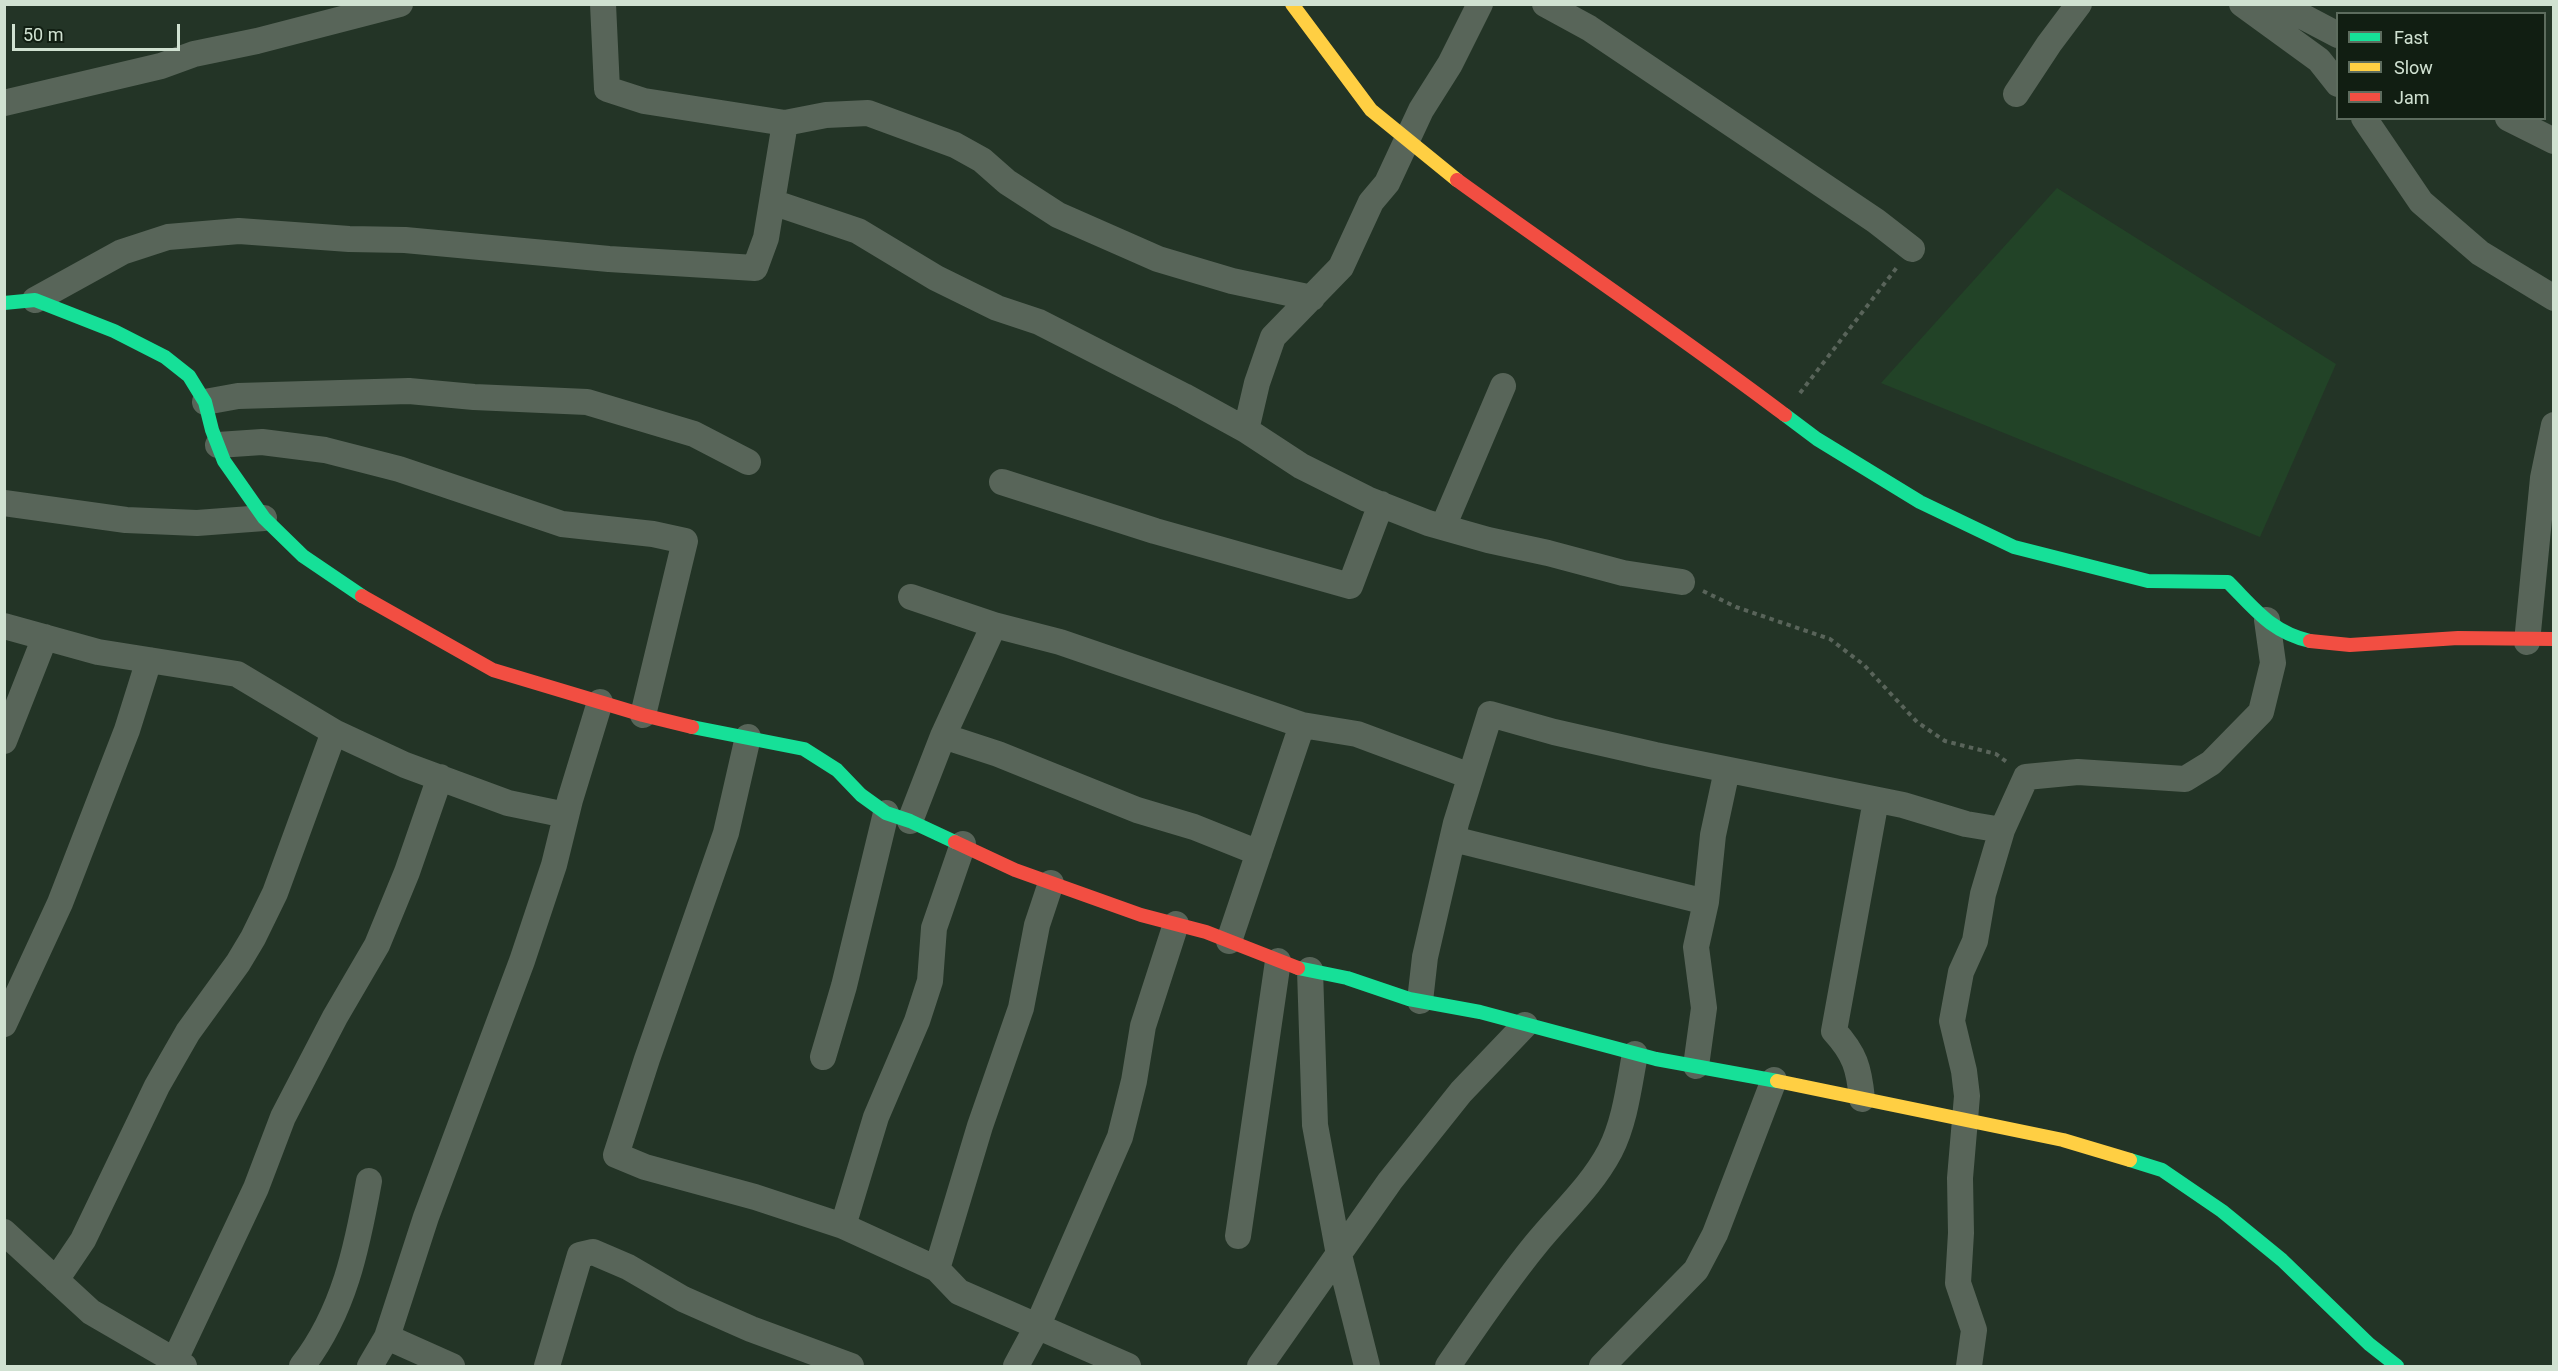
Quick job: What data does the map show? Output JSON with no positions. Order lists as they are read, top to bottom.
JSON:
{
  "legend": ["Fast", "Slow", "Jam"],
  "scale_bar": "50 m"
}
